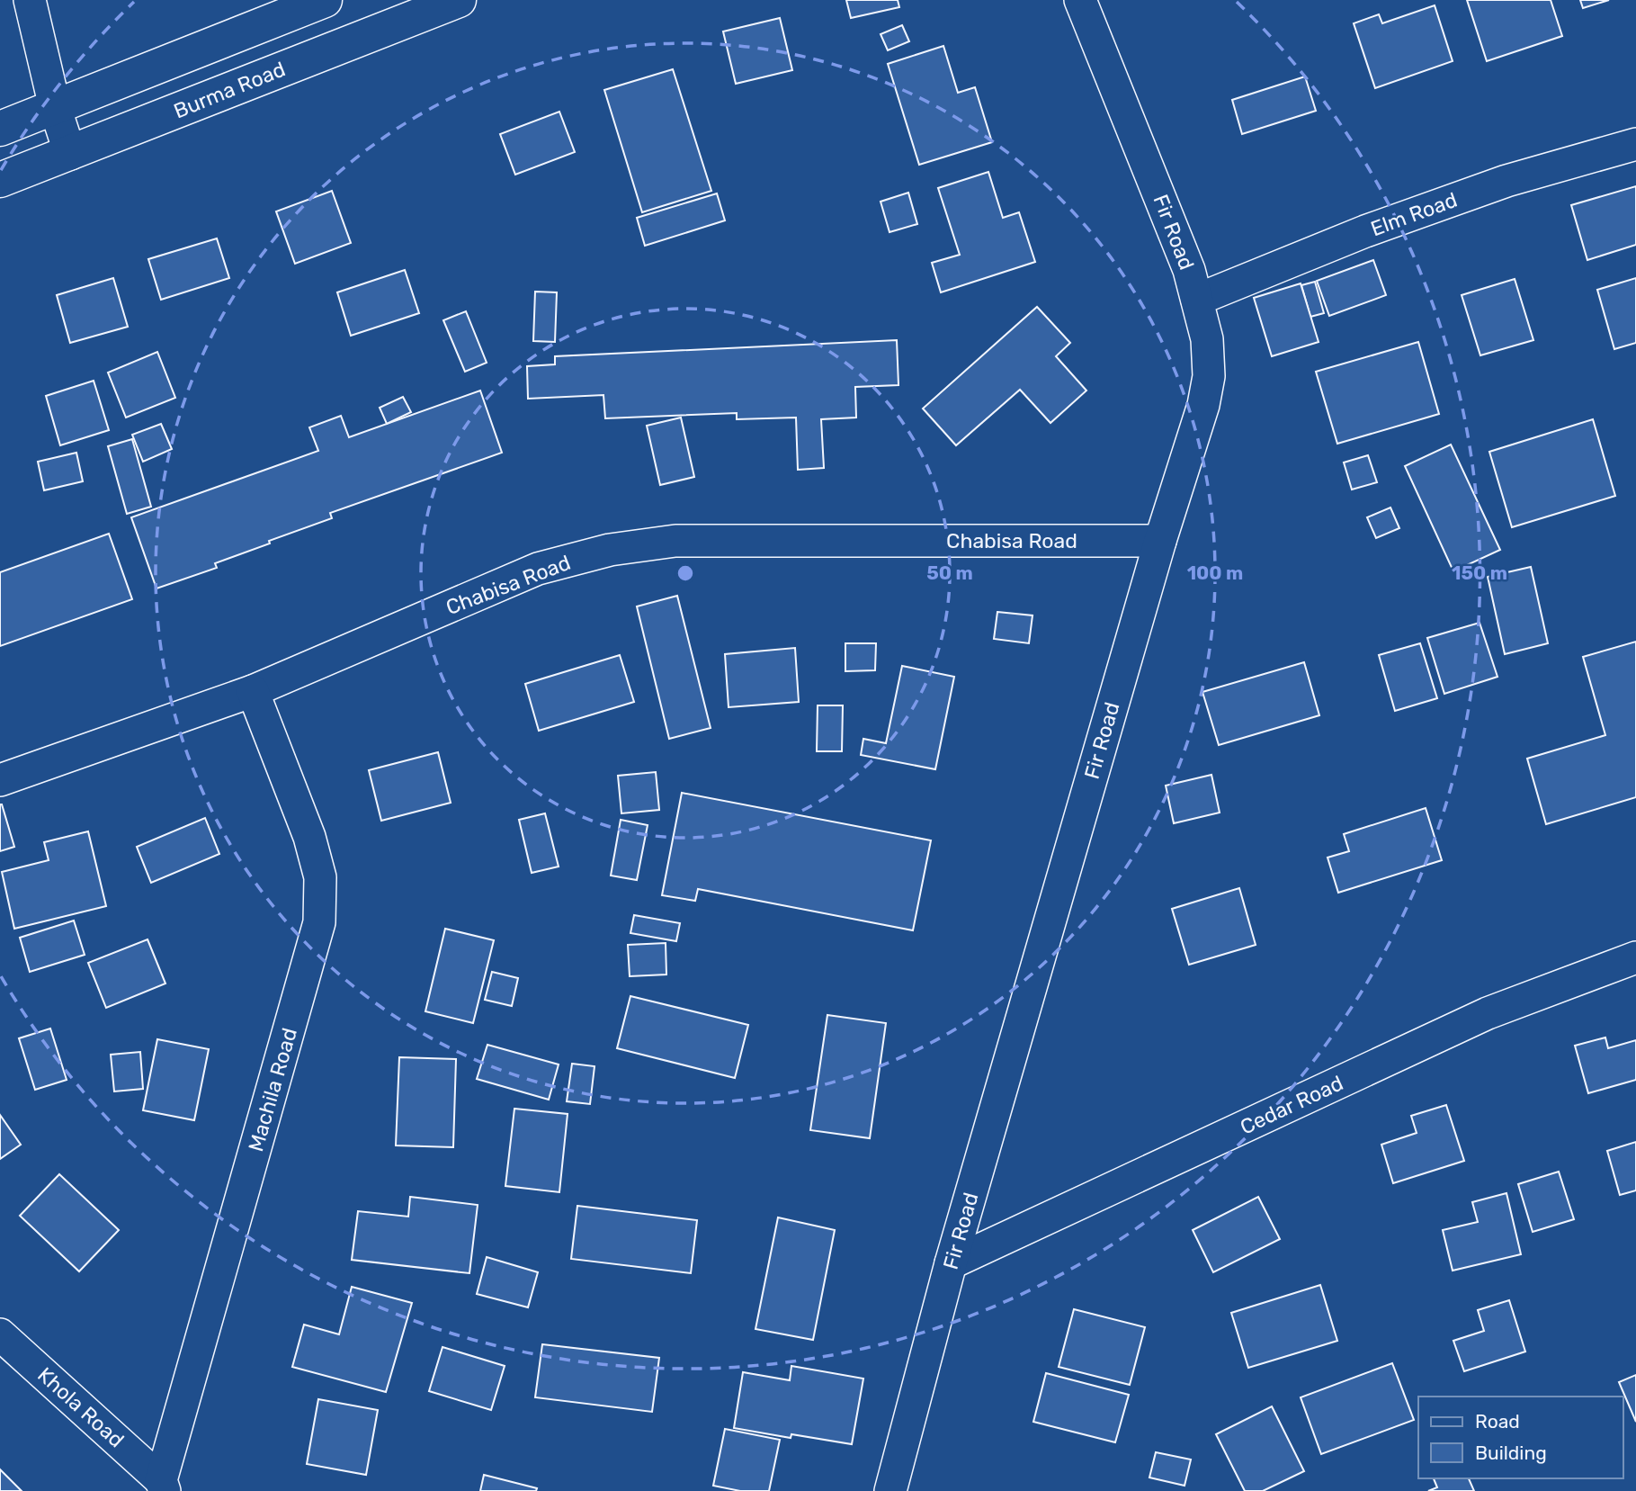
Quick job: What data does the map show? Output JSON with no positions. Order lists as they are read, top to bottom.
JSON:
{
  "streets": {
    "main road": ["Burma Road"],
    "street": [
      "Elm Road",
      "Fir Road",
      "Chabisa Road",
      "Machila Road",
      "Cedar Road",
      "Khola Road"
    ]
  },
  "crossings": [
    ["Elm Road", "Fir Road"],
    ["Fir Road", "Chabisa Road"],
    ["Fir Road", "Cedar Road"],
    ["Chabisa Road", "Machila Road"],
    ["Machila Road", "Khola Road"]
  ],
  "legend": ["Road", "Building"],
  "rings": ["50 m", "100 m", "150 m"]
}
